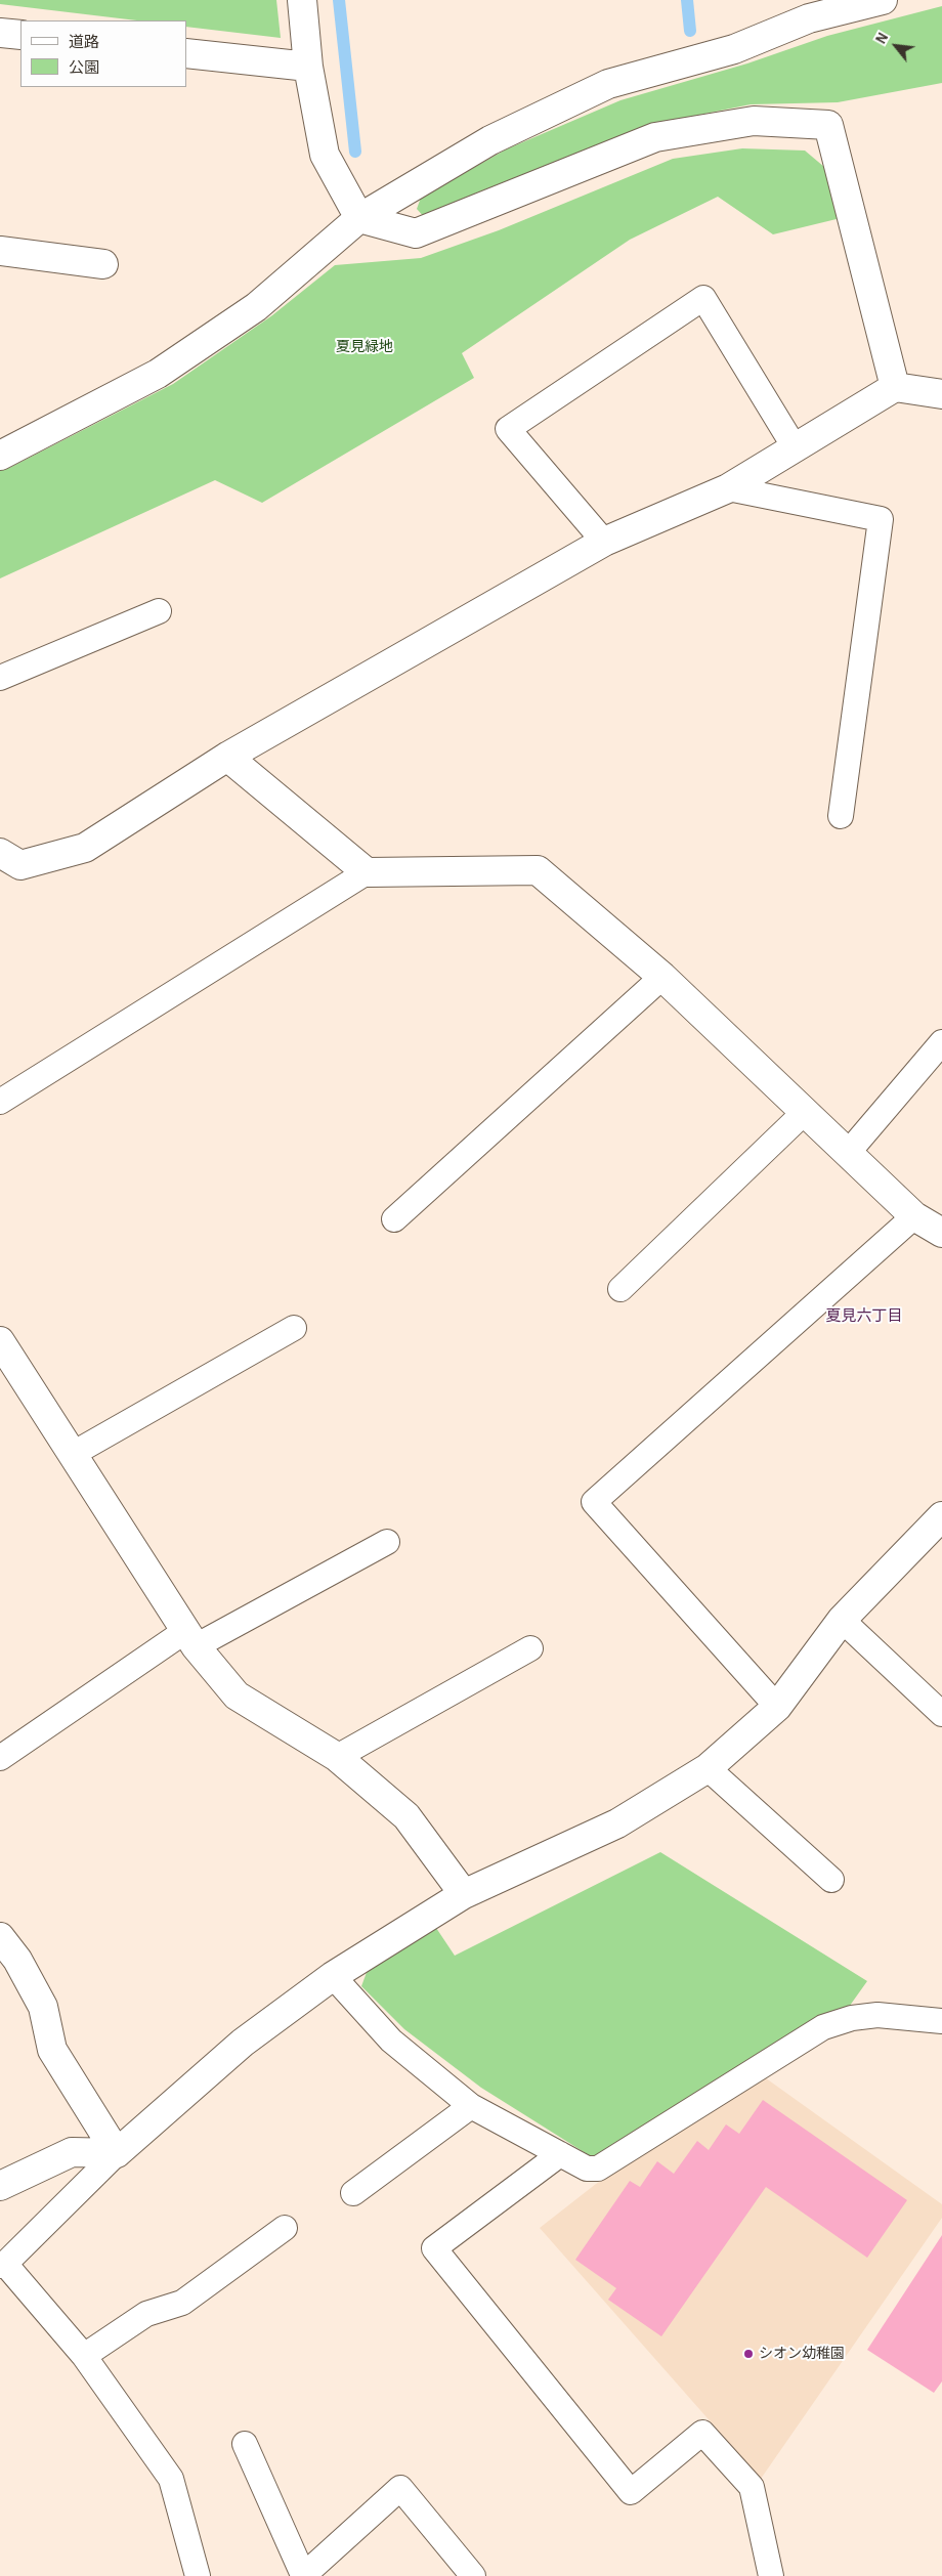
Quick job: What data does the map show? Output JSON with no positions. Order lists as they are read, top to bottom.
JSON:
{
  "districts": ["夏見六丁目"],
  "parks": ["夏見緑地"],
  "places": ["シオン幼稚園"],
  "legend": ["道路", "公園"],
  "north": "top left"
}
